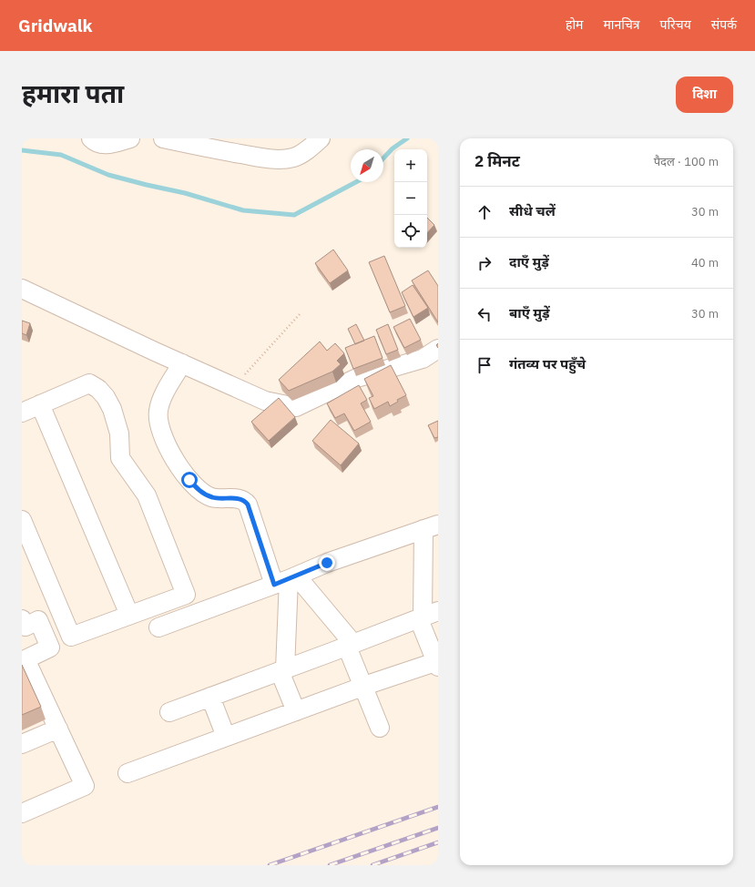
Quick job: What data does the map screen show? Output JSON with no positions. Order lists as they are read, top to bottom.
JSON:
{
  "north": "bottom left",
  "page": {
    "header": "Gridwalk",
    "nav": [
      "होम",
      "मानचित्र",
      "परिचय",
      "संपर्क"
    ],
    "title": "हमारा पता",
    "buttons": "दिशा",
    "heading": ["2 मिनट", "पैदल · 100 m"],
    "map_buttons": ["+", "−"],
    "list": [
      ["सीधे चलें", "30 m"],
      ["दाएँ मुड़ें", "40 m"],
      ["बाएँ मुड़ें", "30 m"],
      "गंतव्य पर पहुँचे"
    ]
  }
}
